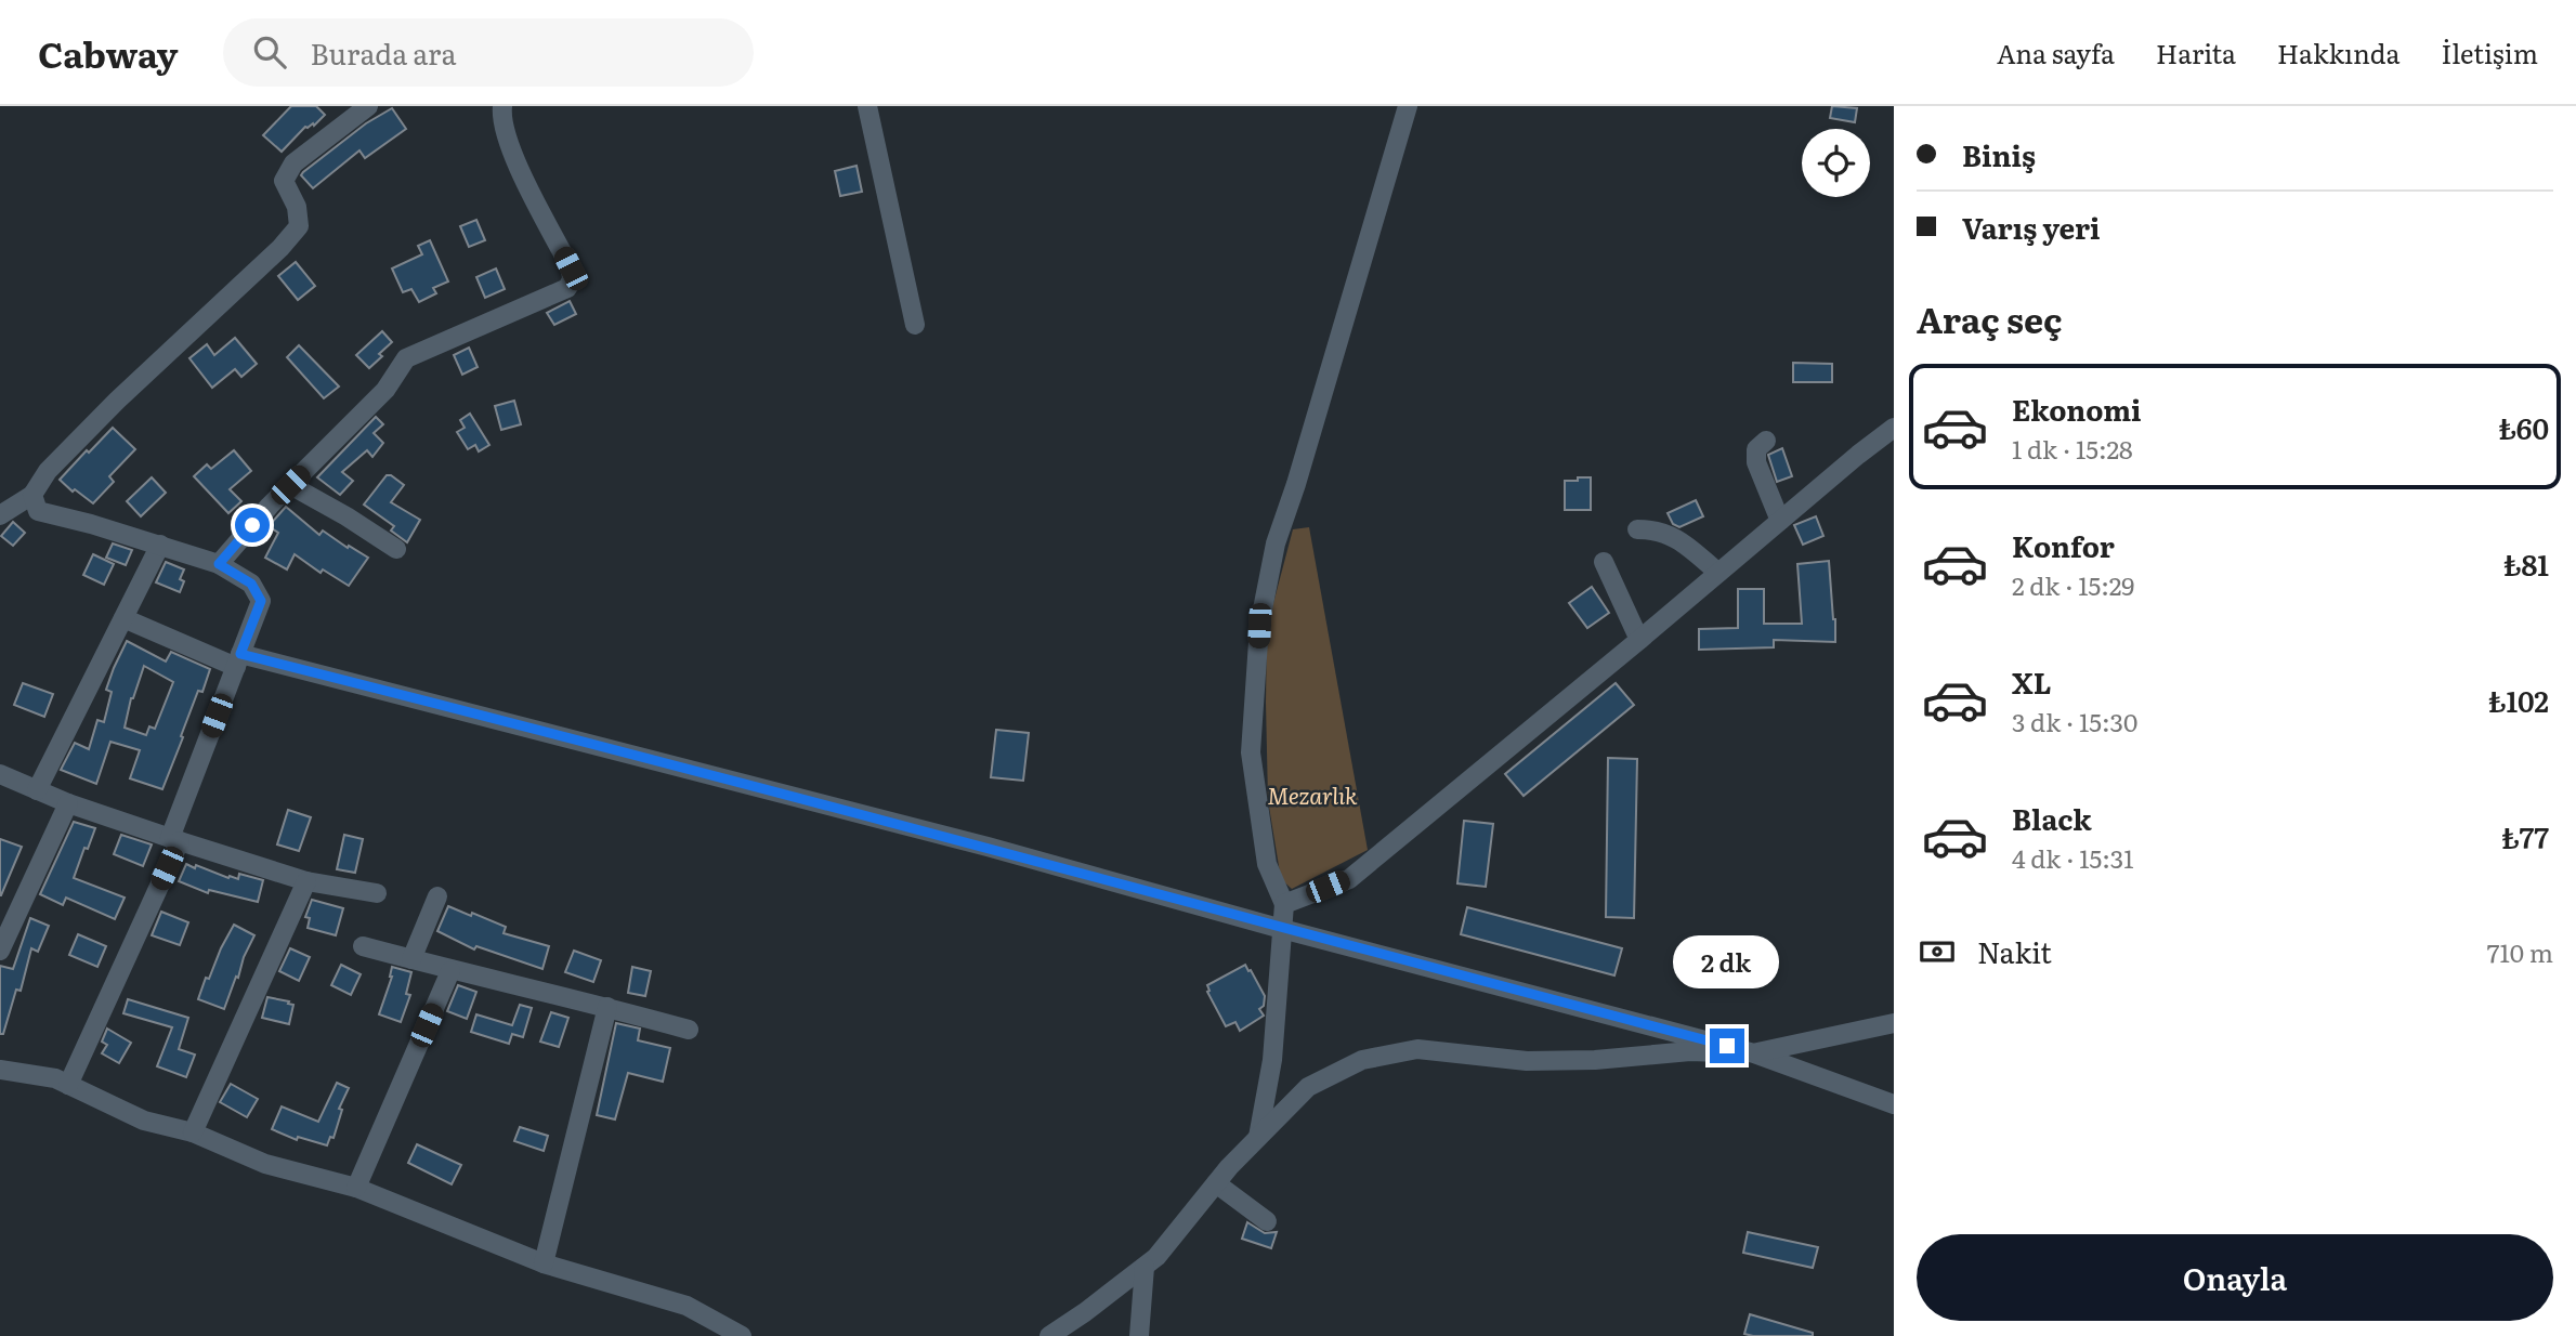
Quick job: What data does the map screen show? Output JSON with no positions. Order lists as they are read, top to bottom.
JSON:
{
  "parks": ["Mezarlık"],
  "page": {
    "header": "Cabway",
    "search": "Burada ara",
    "nav": [
      "Ana sayfa",
      "Harita",
      "Hakkında",
      "İletişim"
    ],
    "banner": ["Biniş", "Varış yeri"],
    "heading": "Araç seç",
    "list": [
      {
        "name": "Ekonomi",
        "note": "1 dk · 15:28",
        "value": "₺60"
      },
      {
        "name": "Konfor",
        "note": "2 dk · 15:29",
        "value": "₺81"
      },
      {
        "name": "XL",
        "note": "3 dk · 15:30",
        "value": "₺102"
      },
      {
        "name": "Black",
        "note": "4 dk · 15:31",
        "value": "₺77"
      }
    ],
    "pay": ["Nakit", "710 m"],
    "bubble": "2 dk",
    "buttons": "Onayla"
  }
}
